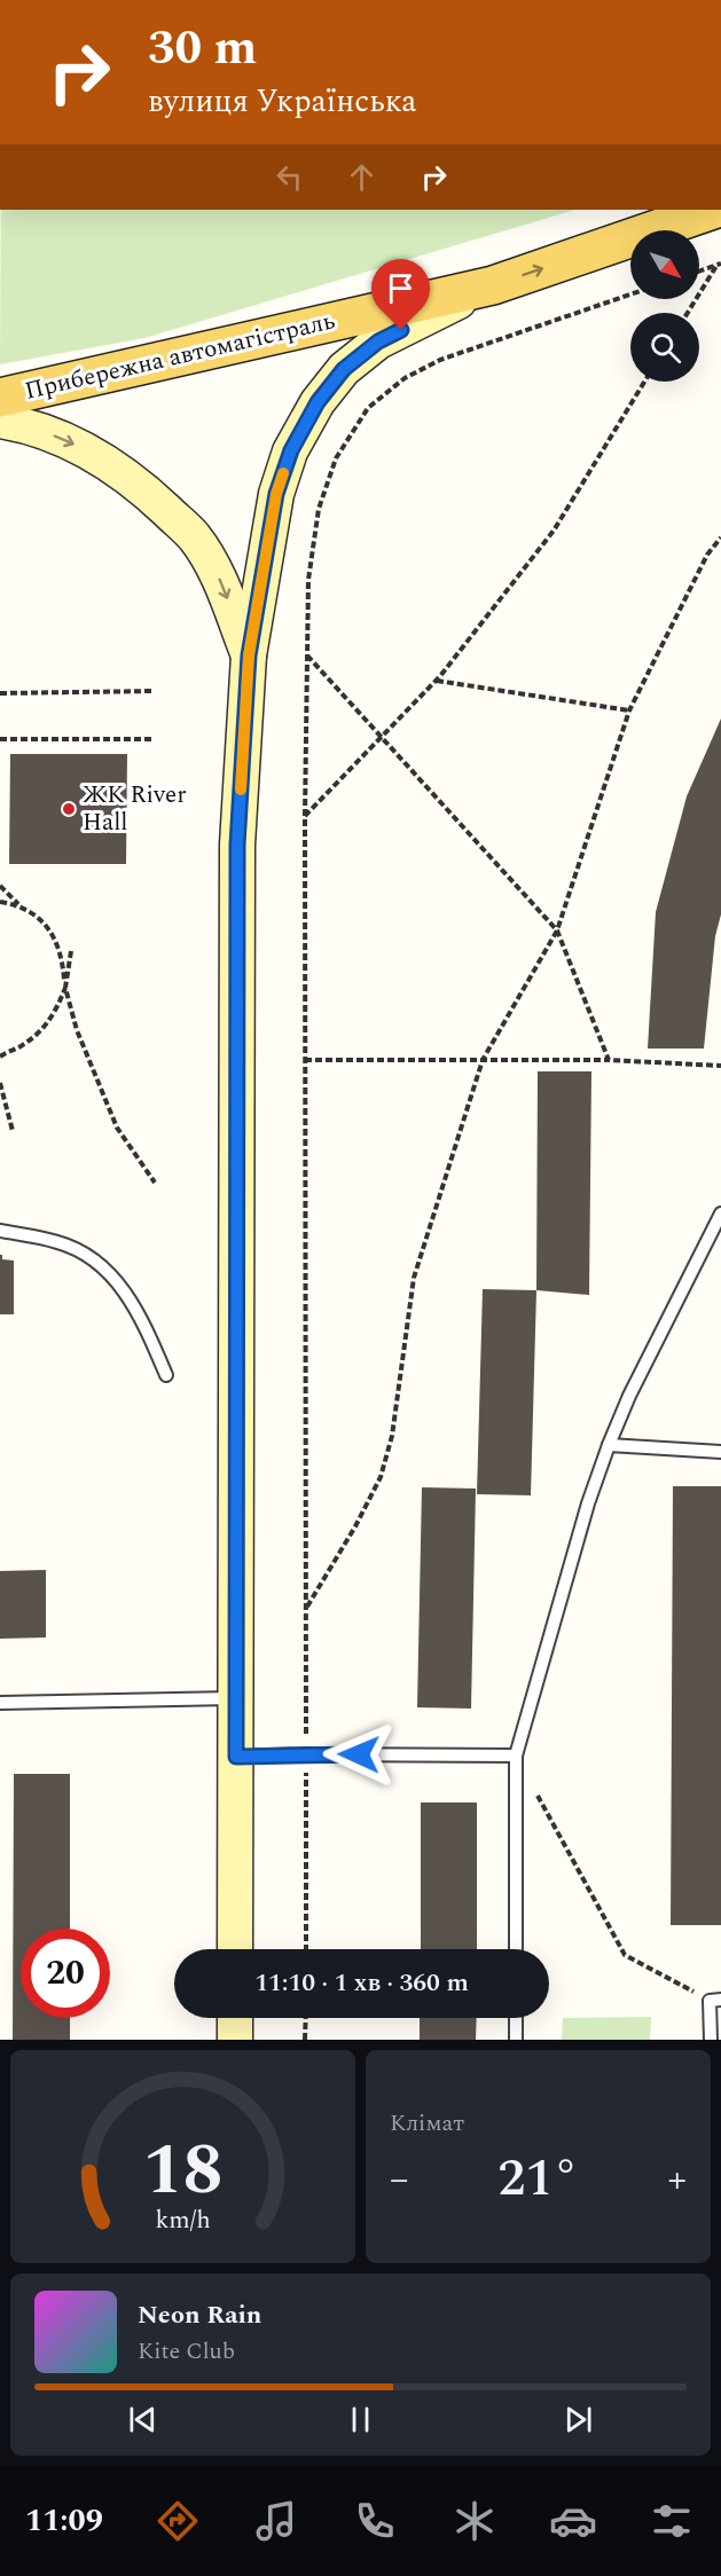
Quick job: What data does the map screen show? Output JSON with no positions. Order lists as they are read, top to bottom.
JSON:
{
  "streets": {
    "main road": ["Прибережна автомагістраль"]
  },
  "places": ["ЖК River Hall"],
  "north": "bottom right",
  "page": {
    "turn": ["30 m", "вулиця Українська"],
    "limit": "20",
    "trip": "11:10 · 1 хв · 360 m",
    "tile": "Клімат",
    "heat": ["−", "21°", "+"],
    "song": ["Neon Rain", "Kite Club"],
    "tabs": "11:09",
    "gauge": ["18", "km/h"]
  }
}
